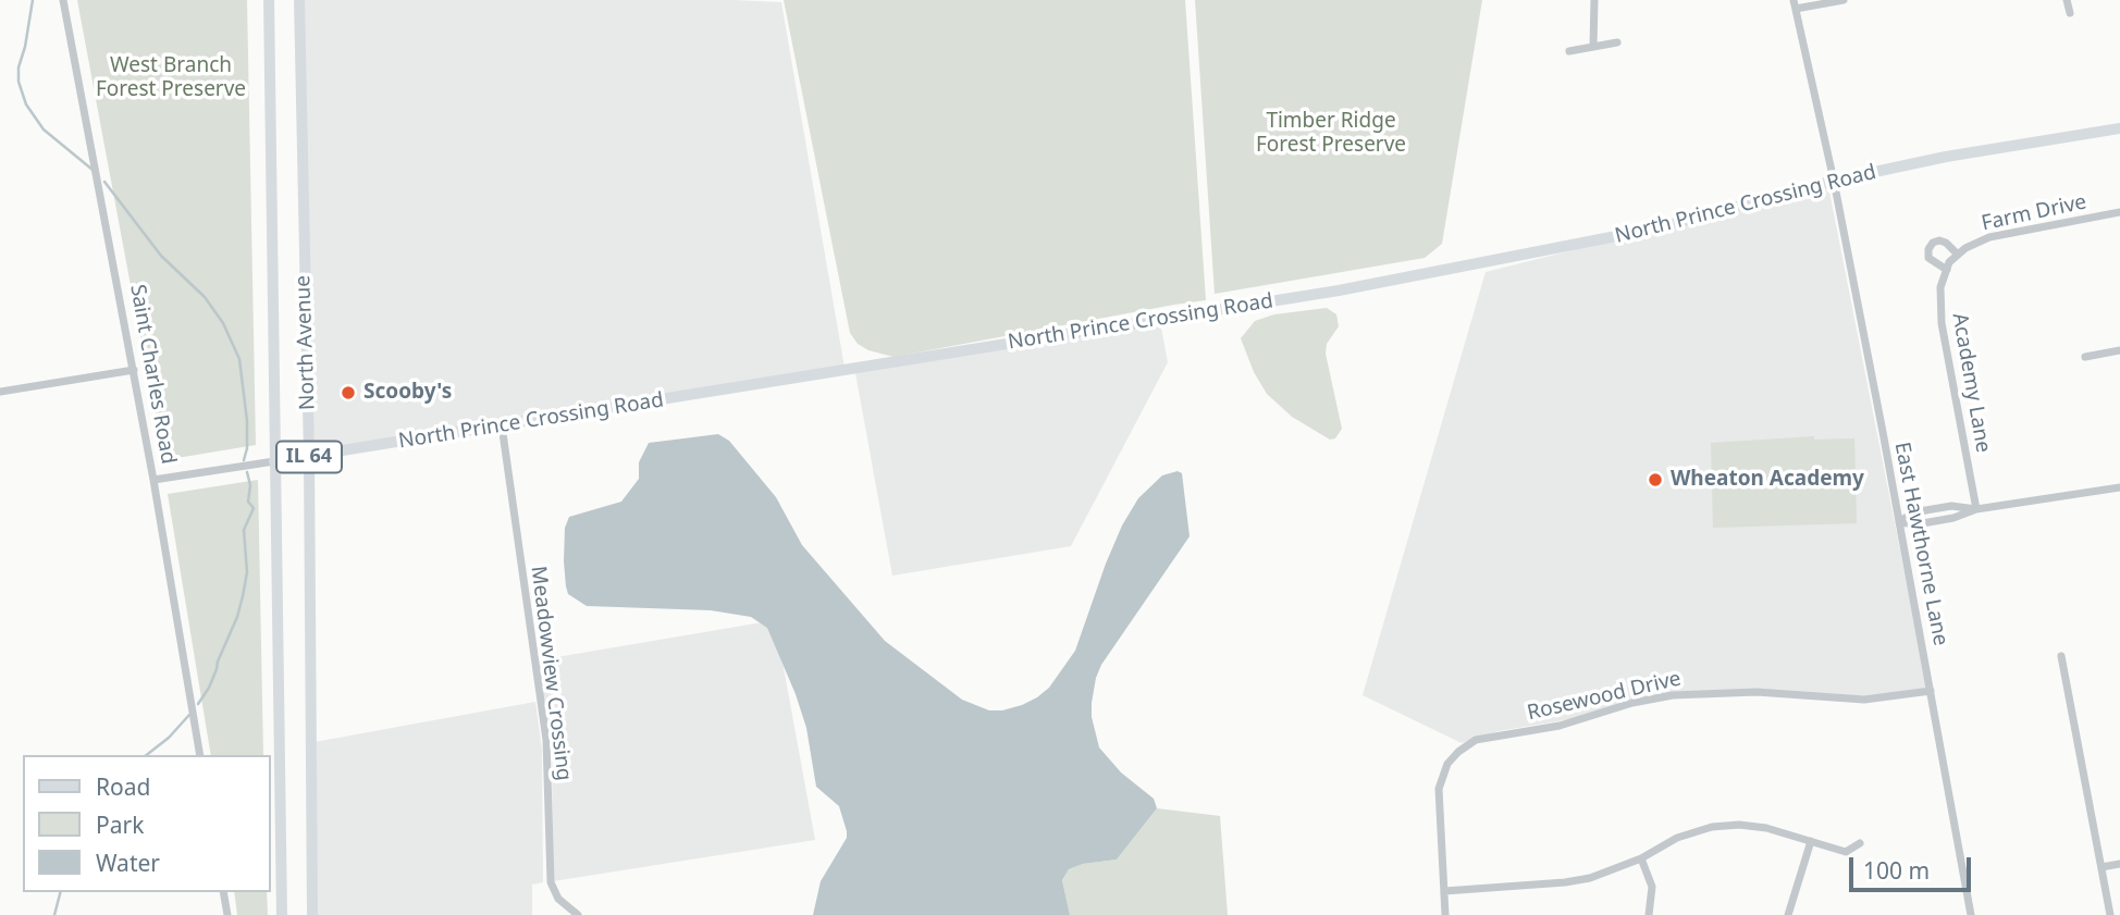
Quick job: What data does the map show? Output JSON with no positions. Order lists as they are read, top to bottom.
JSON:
{
  "streets": {
    "main road": ["North Avenue", "IL 64"],
    "street": [
      "North Prince Crossing Road",
      "Farm Drive",
      "Saint Charles Road",
      "Academy Lane",
      "East Hawthorne Lane",
      "Meadowview Crossing",
      "Rosewood Drive"
    ]
  },
  "crossings": [
    ["North Prince Crossing Road", "North Avenue"],
    ["North Prince Crossing Road", "Saint Charles Road"],
    ["North Prince Crossing Road", "East Hawthorne Lane"],
    ["North Prince Crossing Road", "Meadowview Crossing"],
    ["Farm Drive", "Academy Lane"],
    ["East Hawthorne Lane", "Rosewood Drive"]
  ],
  "parks": ["West Branch Forest Preserve", "Timber Ridge Forest Preserve"],
  "places": ["Scooby's", "Wheaton Academy"],
  "legend": ["Road", "Park", "Water"],
  "scale_bar": "100 m"
}
